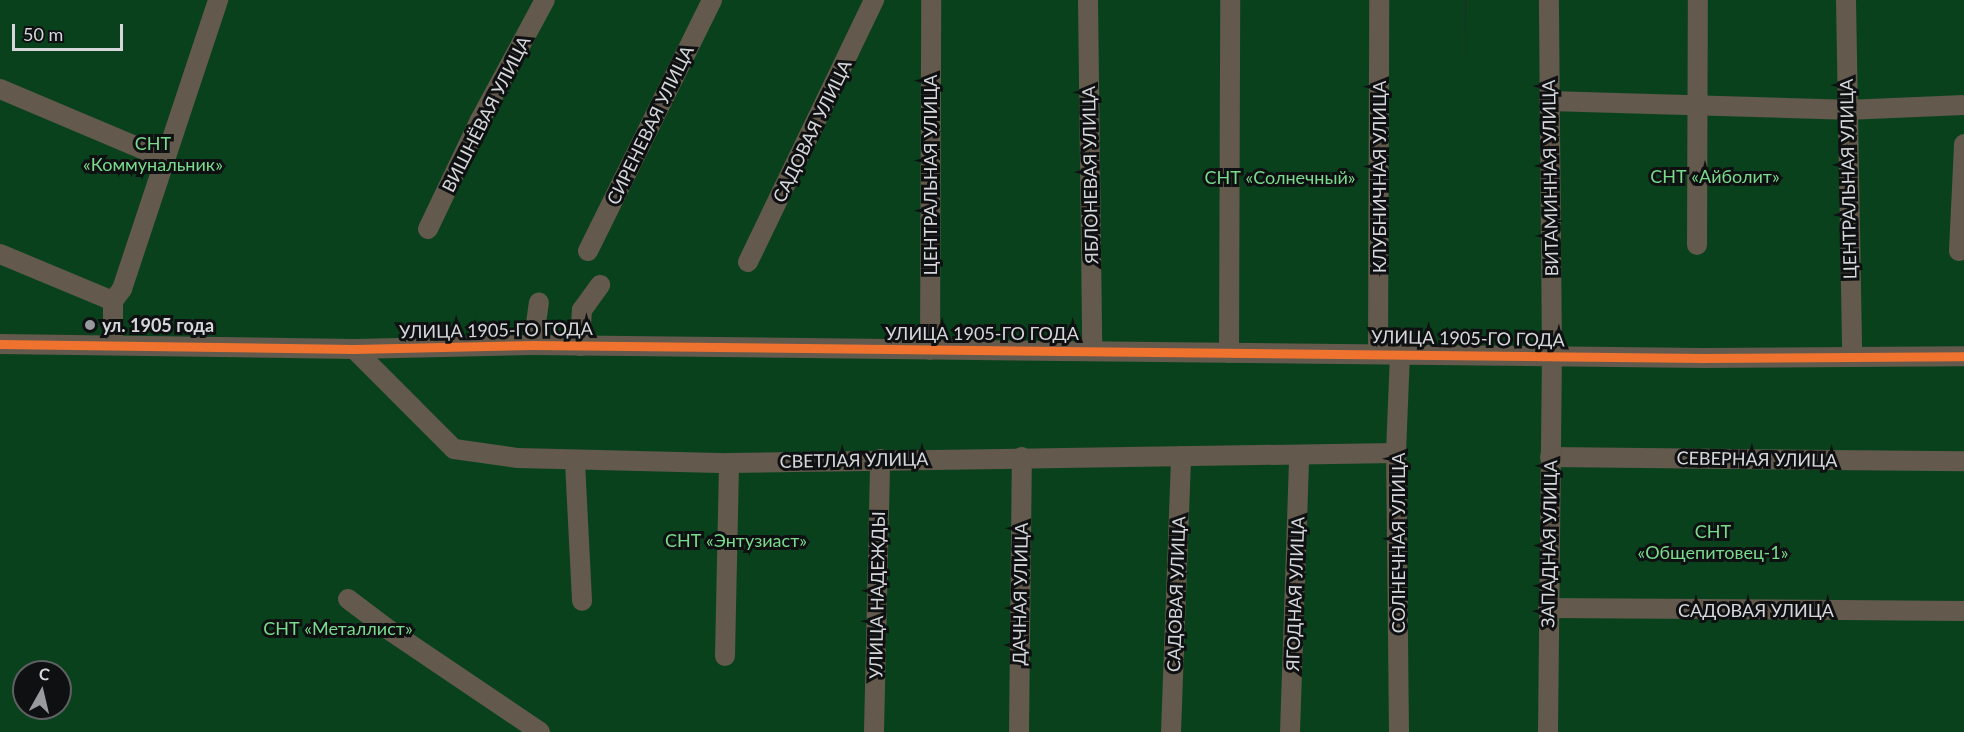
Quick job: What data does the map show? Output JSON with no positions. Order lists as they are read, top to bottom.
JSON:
{
  "streets": {
    "street": [
      "ВИШНЁВАЯ УЛИЦА",
      "СИРЕНЕВАЯ УЛИЦА",
      "САДОВАЯ УЛИЦА",
      "ЦЕНТРАЛЬНАЯ УЛИЦА",
      "ЯБЛОНЕВАЯ УЛИЦА",
      "КЛУБНИЧНАЯ УЛИЦА",
      "ВИТАМИННАЯ УЛИЦА",
      "УЛИЦА 1905-ГО ГОДА",
      "СЕВЕРНАЯ УЛИЦА",
      "СВЕТЛАЯ УЛИЦА",
      "СОЛНЕЧНАЯ УЛИЦА",
      "ЗАПАДНАЯ УЛИЦА",
      "ДАЧНАЯ УЛИЦА",
      "ЯГОДНАЯ УЛИЦА",
      "УЛИЦА НАДЕЖДЫ"
    ]
  },
  "crossings": [
    ["САДОВАЯ УЛИЦА", "СВЕТЛАЯ УЛИЦА"],
    ["САДОВАЯ УЛИЦА", "ЗАПАДНАЯ УЛИЦА"],
    ["ЦЕНТРАЛЬНАЯ УЛИЦА", "УЛИЦА 1905-ГО ГОДА"],
    ["ЯБЛОНЕВАЯ УЛИЦА", "УЛИЦА 1905-ГО ГОДА"],
    ["КЛУБНИЧНАЯ УЛИЦА", "УЛИЦА 1905-ГО ГОДА"],
    ["ВИТАМИННАЯ УЛИЦА", "УЛИЦА 1905-ГО ГОДА"],
    ["ВИТАМИННАЯ УЛИЦА", "ЗАПАДНАЯ УЛИЦА"],
    ["УЛИЦА 1905-ГО ГОДА", "СВЕТЛАЯ УЛИЦА"],
    ["УЛИЦА 1905-ГО ГОДА", "СОЛНЕЧНАЯ УЛИЦА"],
    ["УЛИЦА 1905-ГО ГОДА", "ЗАПАДНАЯ УЛИЦА"],
    ["СЕВЕРНАЯ УЛИЦА", "ЗАПАДНАЯ УЛИЦА"],
    ["СВЕТЛАЯ УЛИЦА", "СОЛНЕЧНАЯ УЛИЦА"],
    ["СВЕТЛАЯ УЛИЦА", "ДАЧНАЯ УЛИЦА"],
    ["СВЕТЛАЯ УЛИЦА", "ЯГОДНАЯ УЛИЦА"],
    ["СВЕТЛАЯ УЛИЦА", "УЛИЦА НАДЕЖДЫ"]
  ],
  "parks": [
    "СНТ «Коммунальник»",
    "СНТ «Айболит»",
    "СНТ «Солнечный»",
    "СНТ «Общепитовец-1»",
    "СНТ «Энтузиаст»",
    "СНТ «Металлист»"
  ],
  "places": ["ул. 1905 года"],
  "scale_bar": "50 m",
  "north": "top"
}
